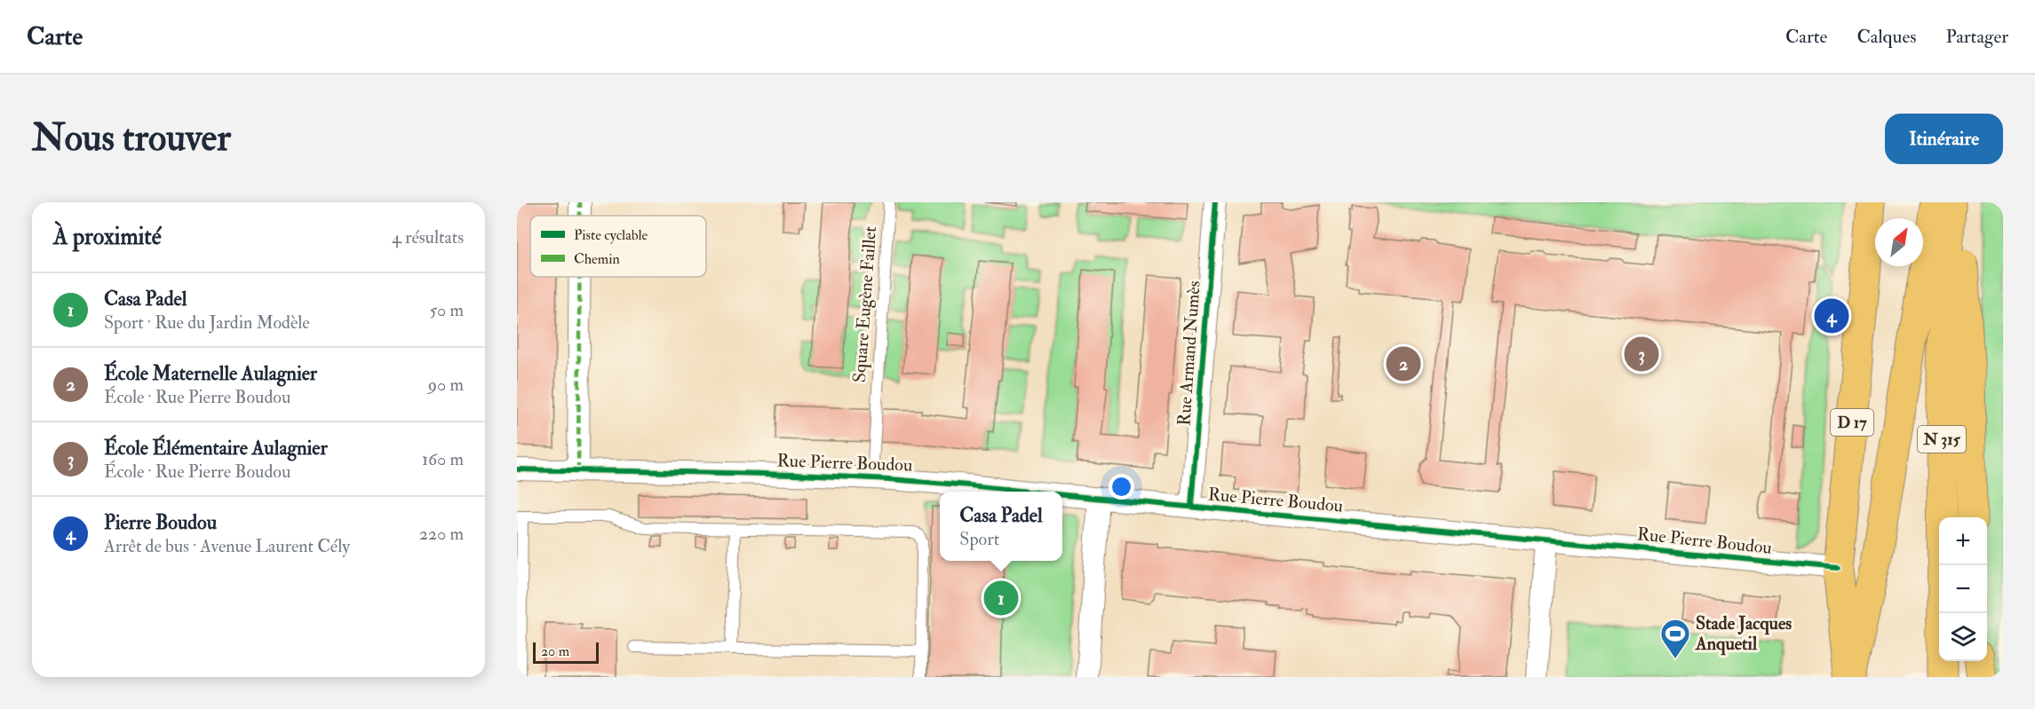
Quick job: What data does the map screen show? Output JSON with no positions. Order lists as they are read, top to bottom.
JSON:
{
  "streets": {
    "main road": ["D 17", "N 315"],
    "street": ["Rue Armand Numès", "Rue Pierre Boudou"],
    "lane": ["Square Eugène Faillet"]
  },
  "crossings": [
    ["Square Eugène Faillet", "Rue Pierre Boudou"],
    ["Rue Armand Numès", "Rue Pierre Boudou"],
    ["D 17", "Rue Pierre Boudou"]
  ],
  "places": {
    "sports": ["Stade Jacques Anquetil"]
  },
  "legend": ["Piste cyclable", "Chemin"],
  "scale_bar": "20 m",
  "north": "top right",
  "page": {
    "header": "Carte",
    "nav": ["Carte", "Calques", "Partager"],
    "buttons": "Itinéraire",
    "title": "Nous trouver",
    "heading": ["À proximité", "4 résultats"],
    "list": [
      {
        "mark": "1",
        "name": "Casa Padel",
        "note": "Sport · Rue du Jardin Modèle",
        "value": "50 m"
      },
      {
        "mark": "2",
        "name": "École Maternelle Aulagnier",
        "note": "École · Rue Pierre Boudou",
        "value": "90 m"
      },
      {
        "mark": "3",
        "name": "École Élémentaire Aulagnier",
        "note": "École · Rue Pierre Boudou",
        "value": "160 m"
      },
      {
        "mark": "4",
        "name": "Pierre Boudou",
        "note": "Arrêt de bus · Avenue Laurent Cély",
        "value": "220 m"
      }
    ],
    "pins": [
      "4",
      "3",
      "2",
      "1"
    ],
    "popup": ["Casa Padel", "Sport"],
    "map_buttons": ["+", "−"],
    "scale": "20 m"
  }
}
